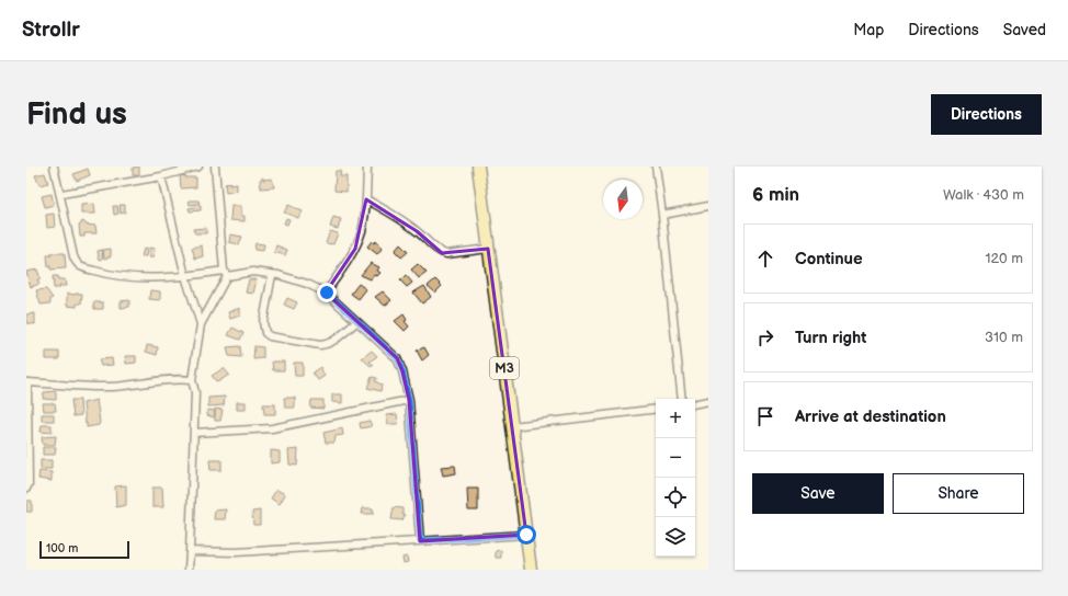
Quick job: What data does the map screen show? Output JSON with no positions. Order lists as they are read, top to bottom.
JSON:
{
  "streets": {
    "main road": ["M3"]
  },
  "scale_bar": "100 m",
  "north": "bottom",
  "page": {
    "header": "Strollr",
    "nav": ["Map", "Directions", "Saved"],
    "buttons": [
      "Directions",
      ["Save", "Share"]
    ],
    "title": "Find us",
    "heading": ["6 min", "Walk · 430 m"],
    "list": [
      ["Continue", "120 m"],
      ["Turn right", "310 m"],
      "Arrive at destination"
    ],
    "map_buttons": ["+", "−"],
    "scale": "100 m"
  }
}
